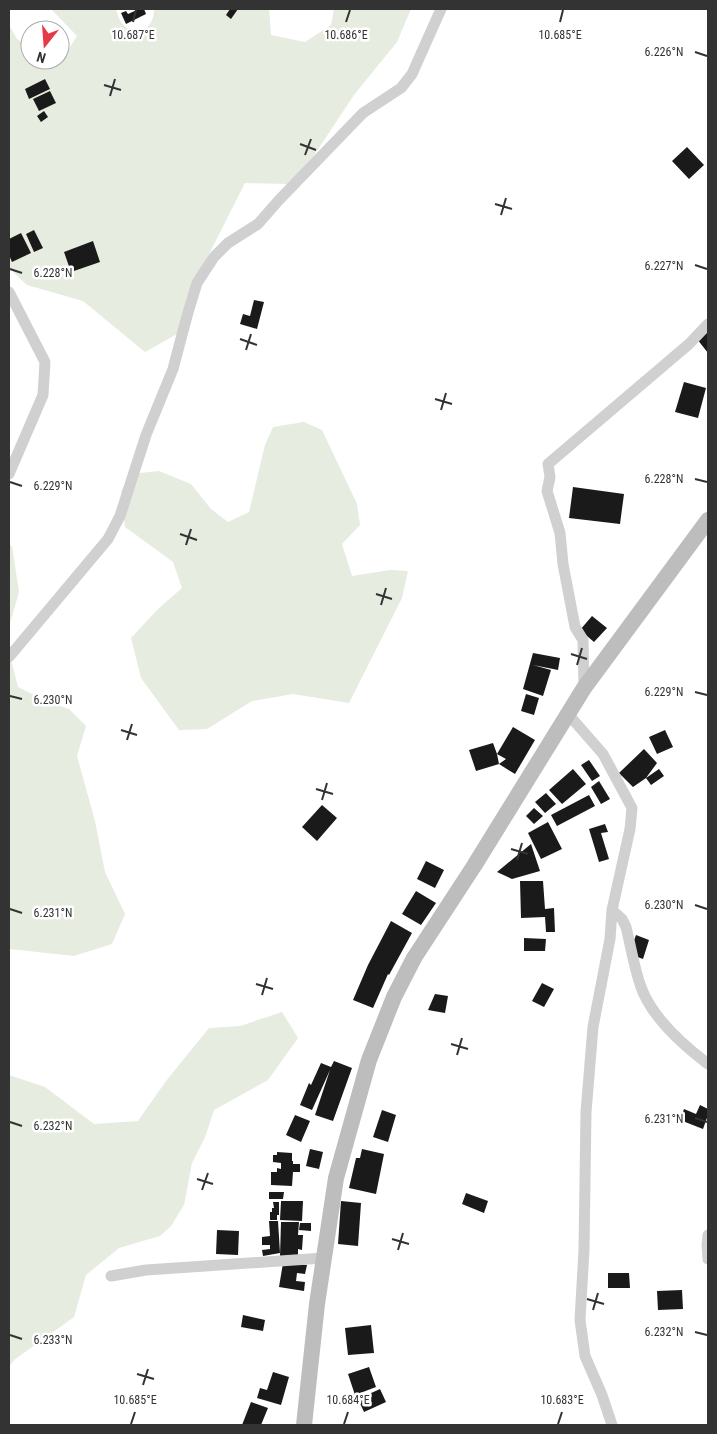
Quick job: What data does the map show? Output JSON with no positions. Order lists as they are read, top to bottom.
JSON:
{
  "north": "bottom",
  "coordinates": [
    "10.687°E",
    "10.686°E",
    "10.685°E",
    "6.226°N",
    "6.227°N",
    "6.228°N",
    "6.229°N",
    "6.230°N",
    "6.231°N",
    "6.232°N",
    "6.233°N",
    "10.684°E",
    "10.683°E"
  ]
}
